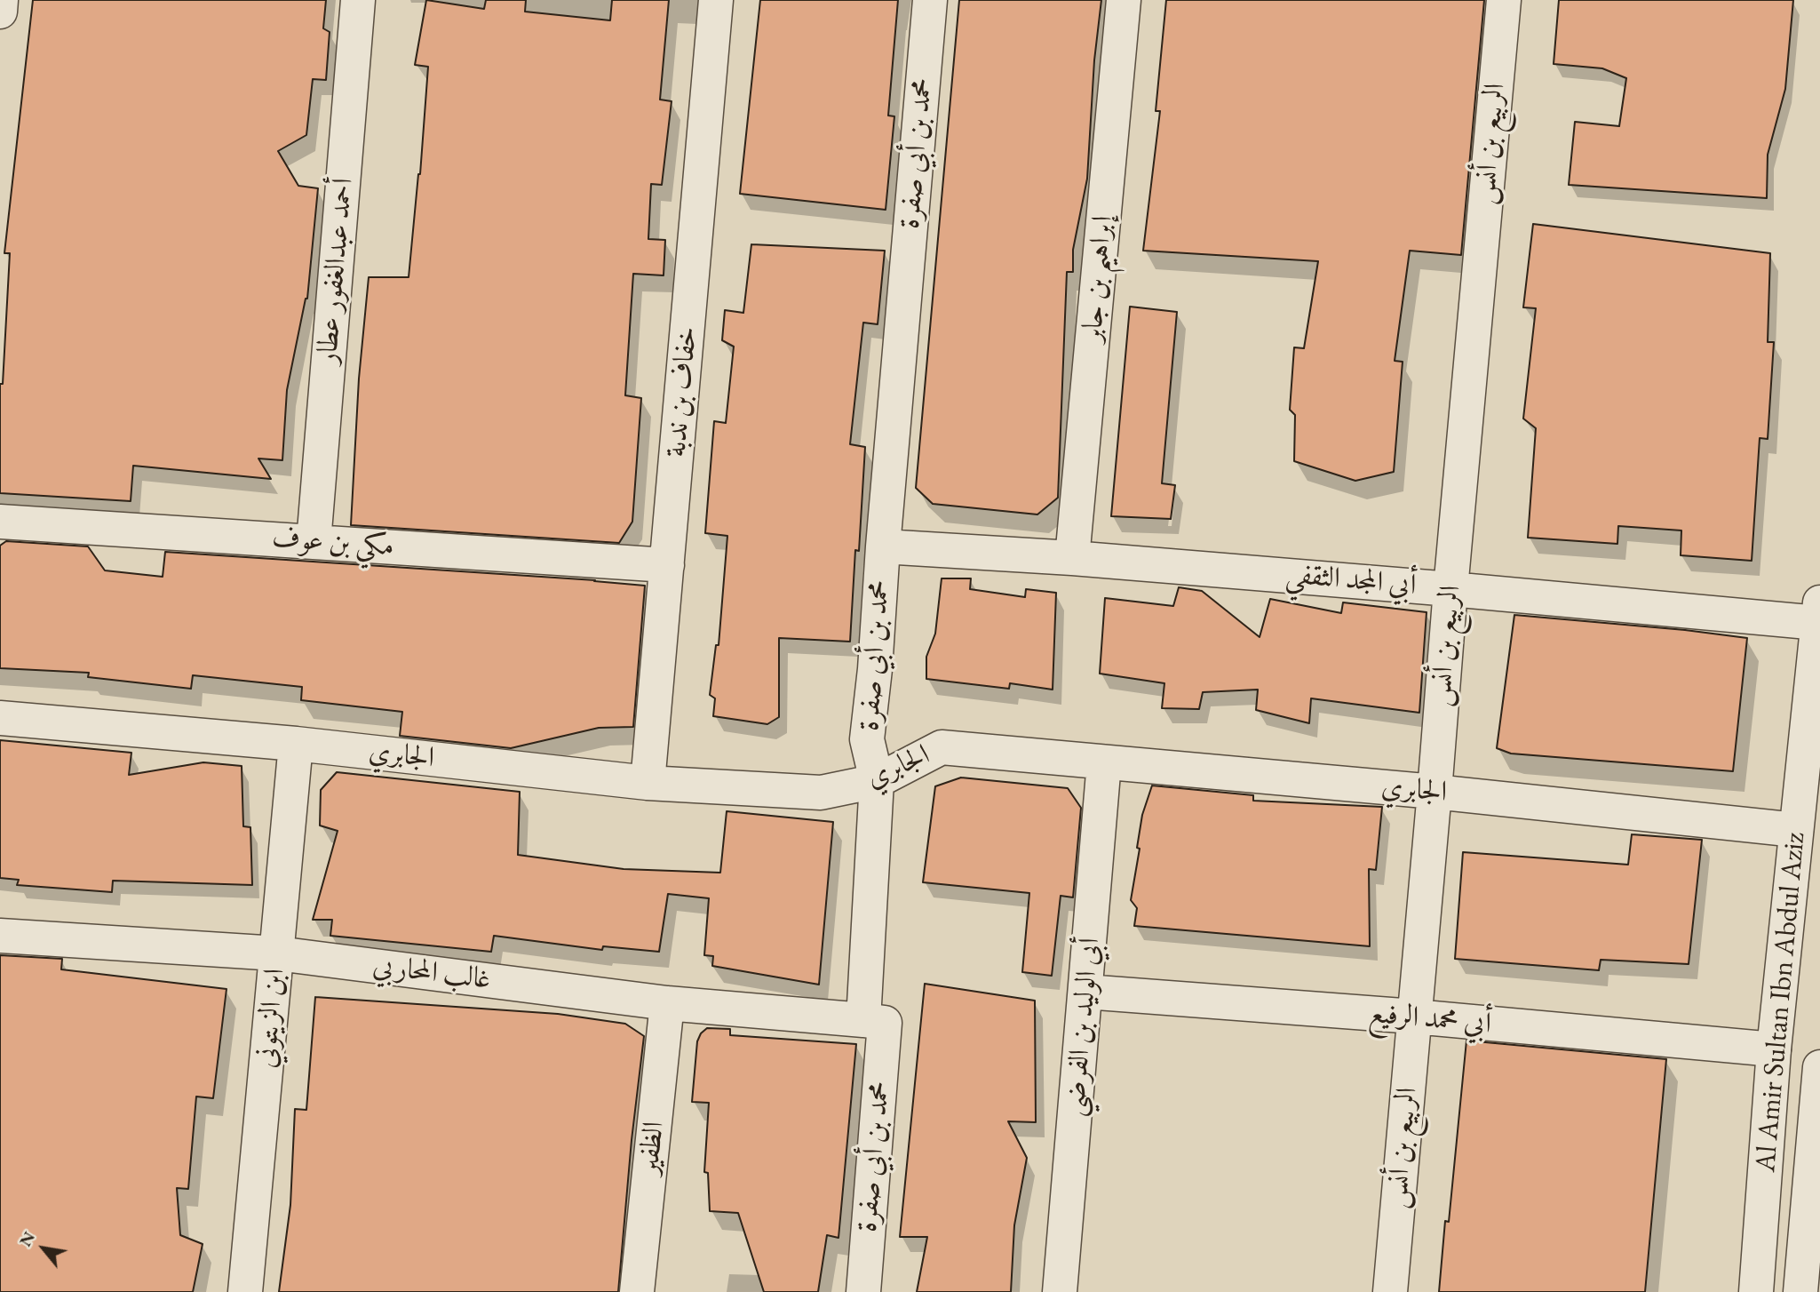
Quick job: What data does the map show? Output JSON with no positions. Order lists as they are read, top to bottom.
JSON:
{
  "streets": {
    "street": [
      "الربيع بن أنس",
      "محمد بن أبي صفرة",
      "أحمد عبدالغفور عطار",
      "إبراهيم بن جابر",
      "خفاف بن ندبة",
      "مكي بن عوف",
      "أبي المجد الثقفي",
      "الجابري",
      "غالب المحاربي",
      "Al Amir Sultan Ibn Abdul Aziz",
      "ابن الزيتوني",
      "أبي محمد الرفيع",
      "أبي الوليد بن الفرضي",
      "الظفير"
    ]
  },
  "crossings": [
    ["الربيع بن أنس", "أبي المجد الثقفي"],
    ["الربيع بن أنس", "الجابري"],
    ["الربيع بن أنس", "أبي محمد الرفيع"],
    ["محمد بن أبي صفرة", "أبي المجد الثقفي"],
    ["محمد بن أبي صفرة", "الجابري"],
    ["محمد بن أبي صفرة", "غالب المحاربي"],
    ["أحمد عبدالغفور عطار", "مكي بن عوف"],
    ["إبراهيم بن جابر", "أبي المجد الثقفي"],
    ["خفاف بن ندبة", "مكي بن عوف"],
    ["خفاف بن ندبة", "الجابري"],
    ["أبي المجد الثقفي", "Al Amir Sultan Ibn Abdul Aziz"],
    ["الجابري", "Al Amir Sultan Ibn Abdul Aziz"],
    ["الجابري", "ابن الزيتوني"],
    ["الجابري", "أبي الوليد بن الفرضي"],
    ["غالب المحاربي", "ابن الزيتوني"],
    ["غالب المحاربي", "الظفير"],
    ["Al Amir Sultan Ibn Abdul Aziz", "أبي محمد الرفيع"],
    ["أبي محمد الرفيع", "أبي الوليد بن الفرضي"]
  ],
  "north": "top left"
}
